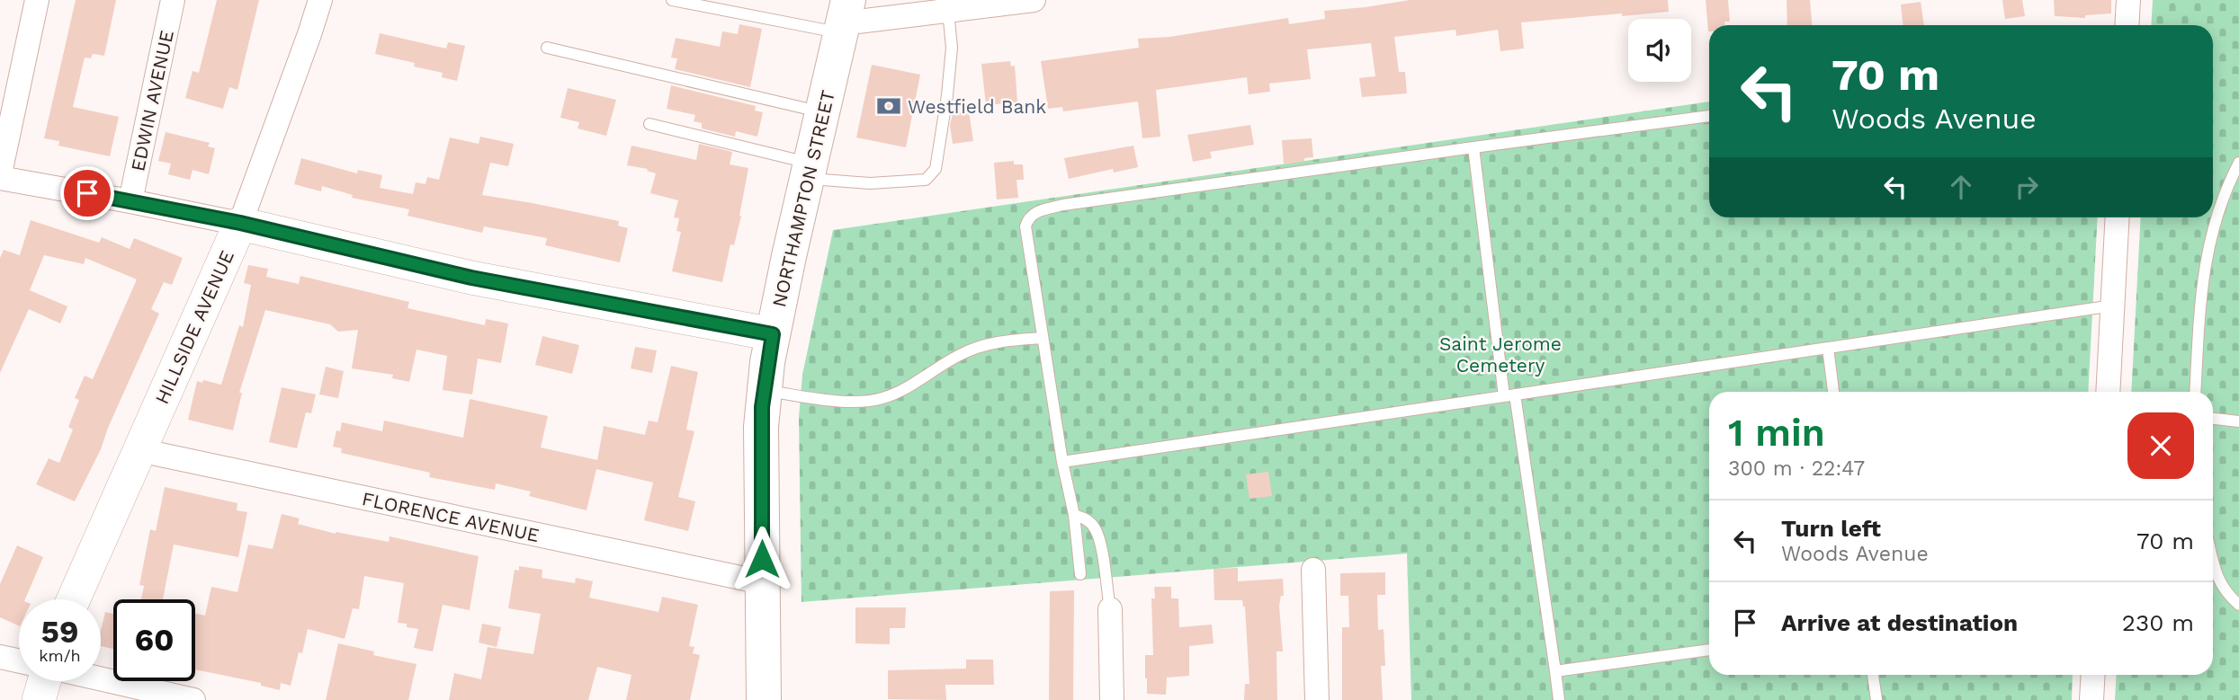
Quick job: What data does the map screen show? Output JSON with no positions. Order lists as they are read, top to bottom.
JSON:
{
  "streets": {
    "main road": ["NORTHAMPTON STREET"],
    "street": ["EDWIN AVENUE", "HILLSIDE AVENUE", "FLORENCE AVENUE"]
  },
  "crossings": [
    ["NORTHAMPTON STREET", "FLORENCE AVENUE"],
    ["HILLSIDE AVENUE", "FLORENCE AVENUE"]
  ],
  "parks": ["Saint Jerome Cemetery"],
  "places": {
    "bank": ["Westfield Bank"]
  },
  "page": {
    "turn": ["70 m", "Woods Avenue"],
    "heading": ["1 min", "300 m · 22:47"],
    "list": [
      {
        "name": "Turn left",
        "note": "Woods Avenue",
        "value": "70 m"
      },
      {
        "name": "Arrive at destination",
        "value": "230 m"
      }
    ],
    "speed": "59 km/h",
    "limit": "60"
  }
}
